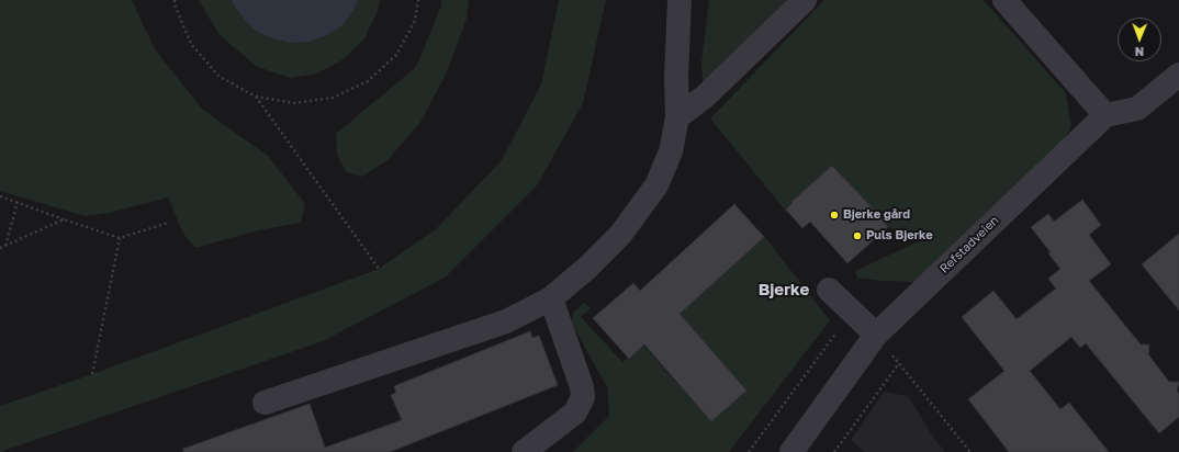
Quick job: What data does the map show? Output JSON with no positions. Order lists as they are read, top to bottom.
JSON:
{
  "streets": {
    "street": ["Refstadveien"]
  },
  "districts": ["Bjerke"],
  "places": ["Bjerke gård", "Puls Bjerke"],
  "north": "bottom"
}
